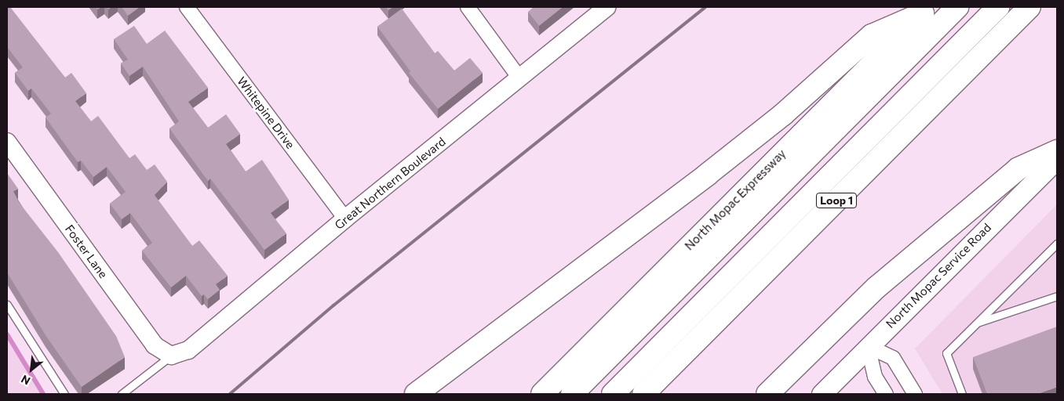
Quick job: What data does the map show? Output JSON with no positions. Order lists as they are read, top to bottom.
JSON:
{
  "streets": {
    "highway": ["North Mopac Expressway", "Loop 1"],
    "main road": ["North Mopac Service Road"],
    "street": ["Whitepine Drive", "Great Northern Boulevard", "Foster Lane"]
  },
  "crossings": [
    ["Whitepine Drive", "Great Northern Boulevard"],
    ["Great Northern Boulevard", "Foster Lane"]
  ],
  "north": "bottom left"
}
